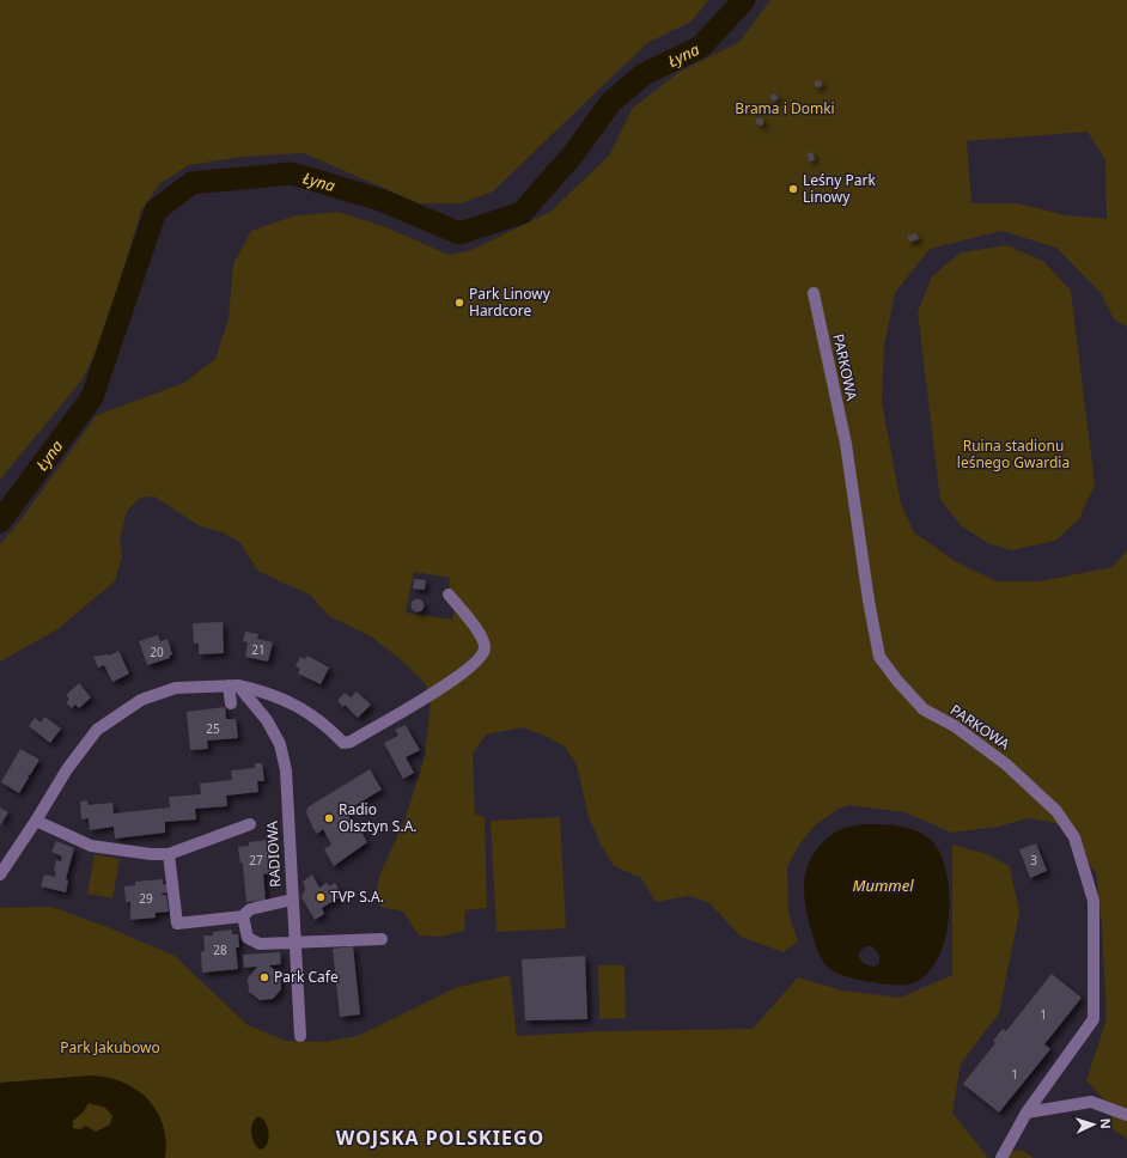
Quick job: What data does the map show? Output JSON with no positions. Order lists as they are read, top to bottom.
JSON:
{
  "streets": {
    "street": ["PARKOWA", "RADIOWA"]
  },
  "districts": ["WOJSKA POLSKIEGO"],
  "water": ["Łyna", "Mummel"],
  "parks": ["Brama i Domki", "Ruina stadionu leśnego Gwardia", "Park Jakubowo"],
  "places": [
    "Leśny Park Linowy",
    "Park Linowy Hardcore",
    "Radio Olsztyn S.A.",
    "TVP S.A.",
    "Park Cafe"
  ],
  "house_numbers": [
    "21",
    "20",
    "25",
    "27",
    "3",
    "29",
    "28",
    "1",
    "1"
  ],
  "north": "right"
}
